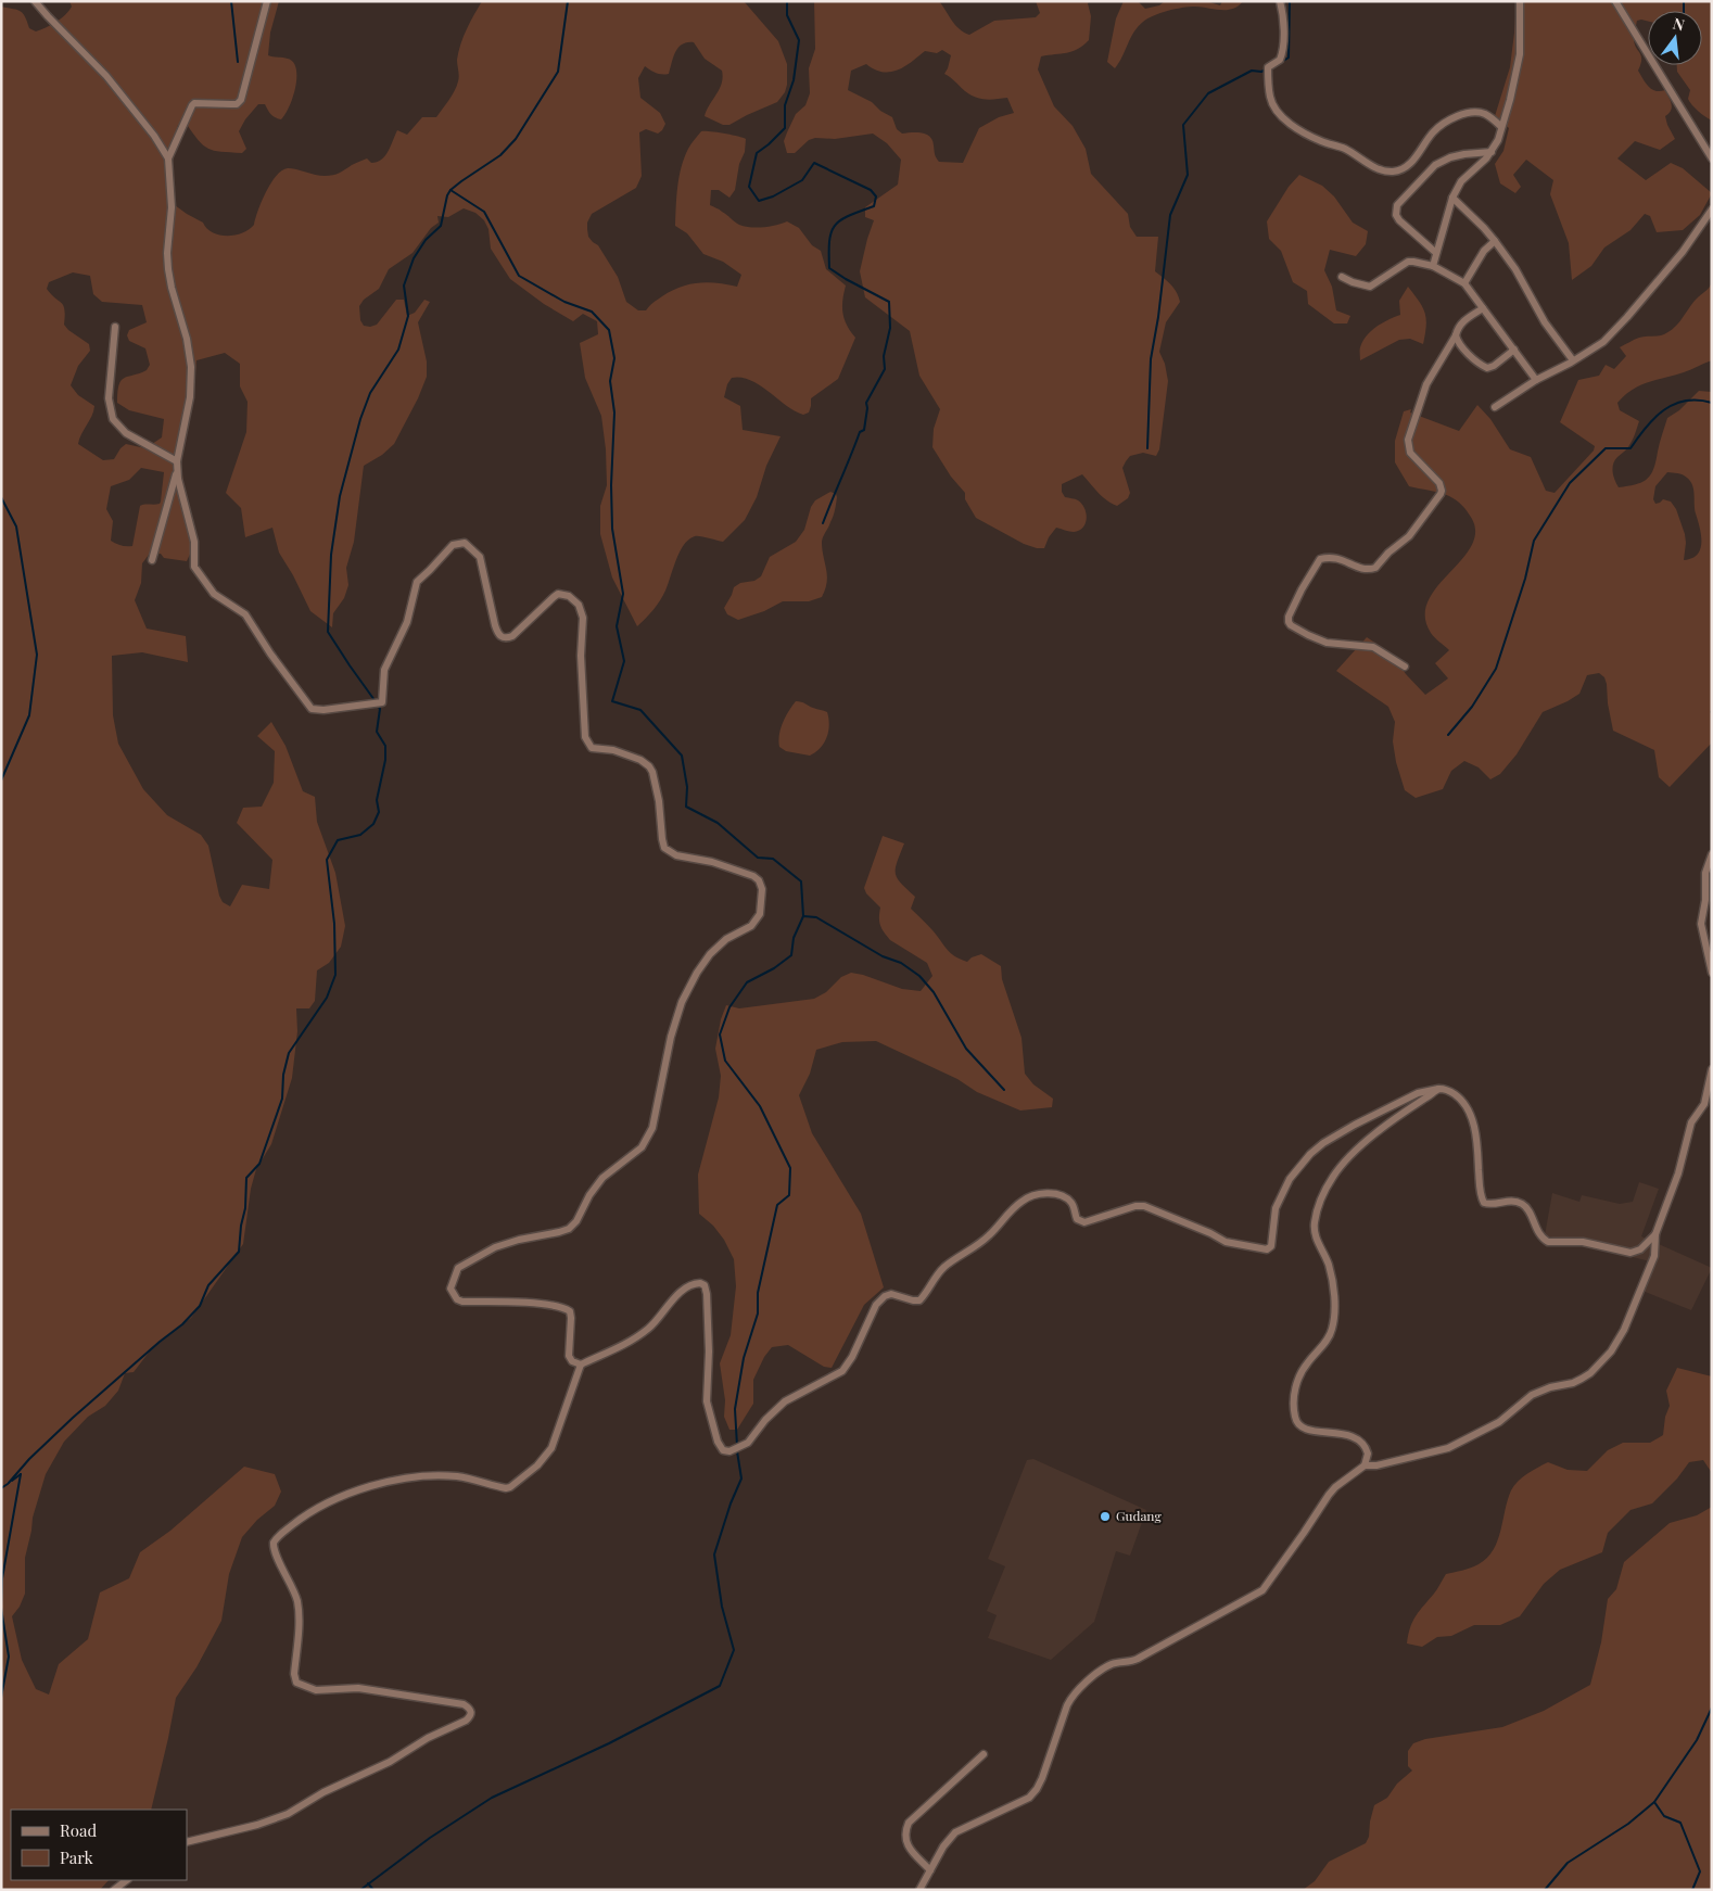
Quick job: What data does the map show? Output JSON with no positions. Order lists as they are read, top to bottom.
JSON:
{
  "places": ["Gudang"],
  "legend": ["Road", "Park"],
  "north": "top"
}
